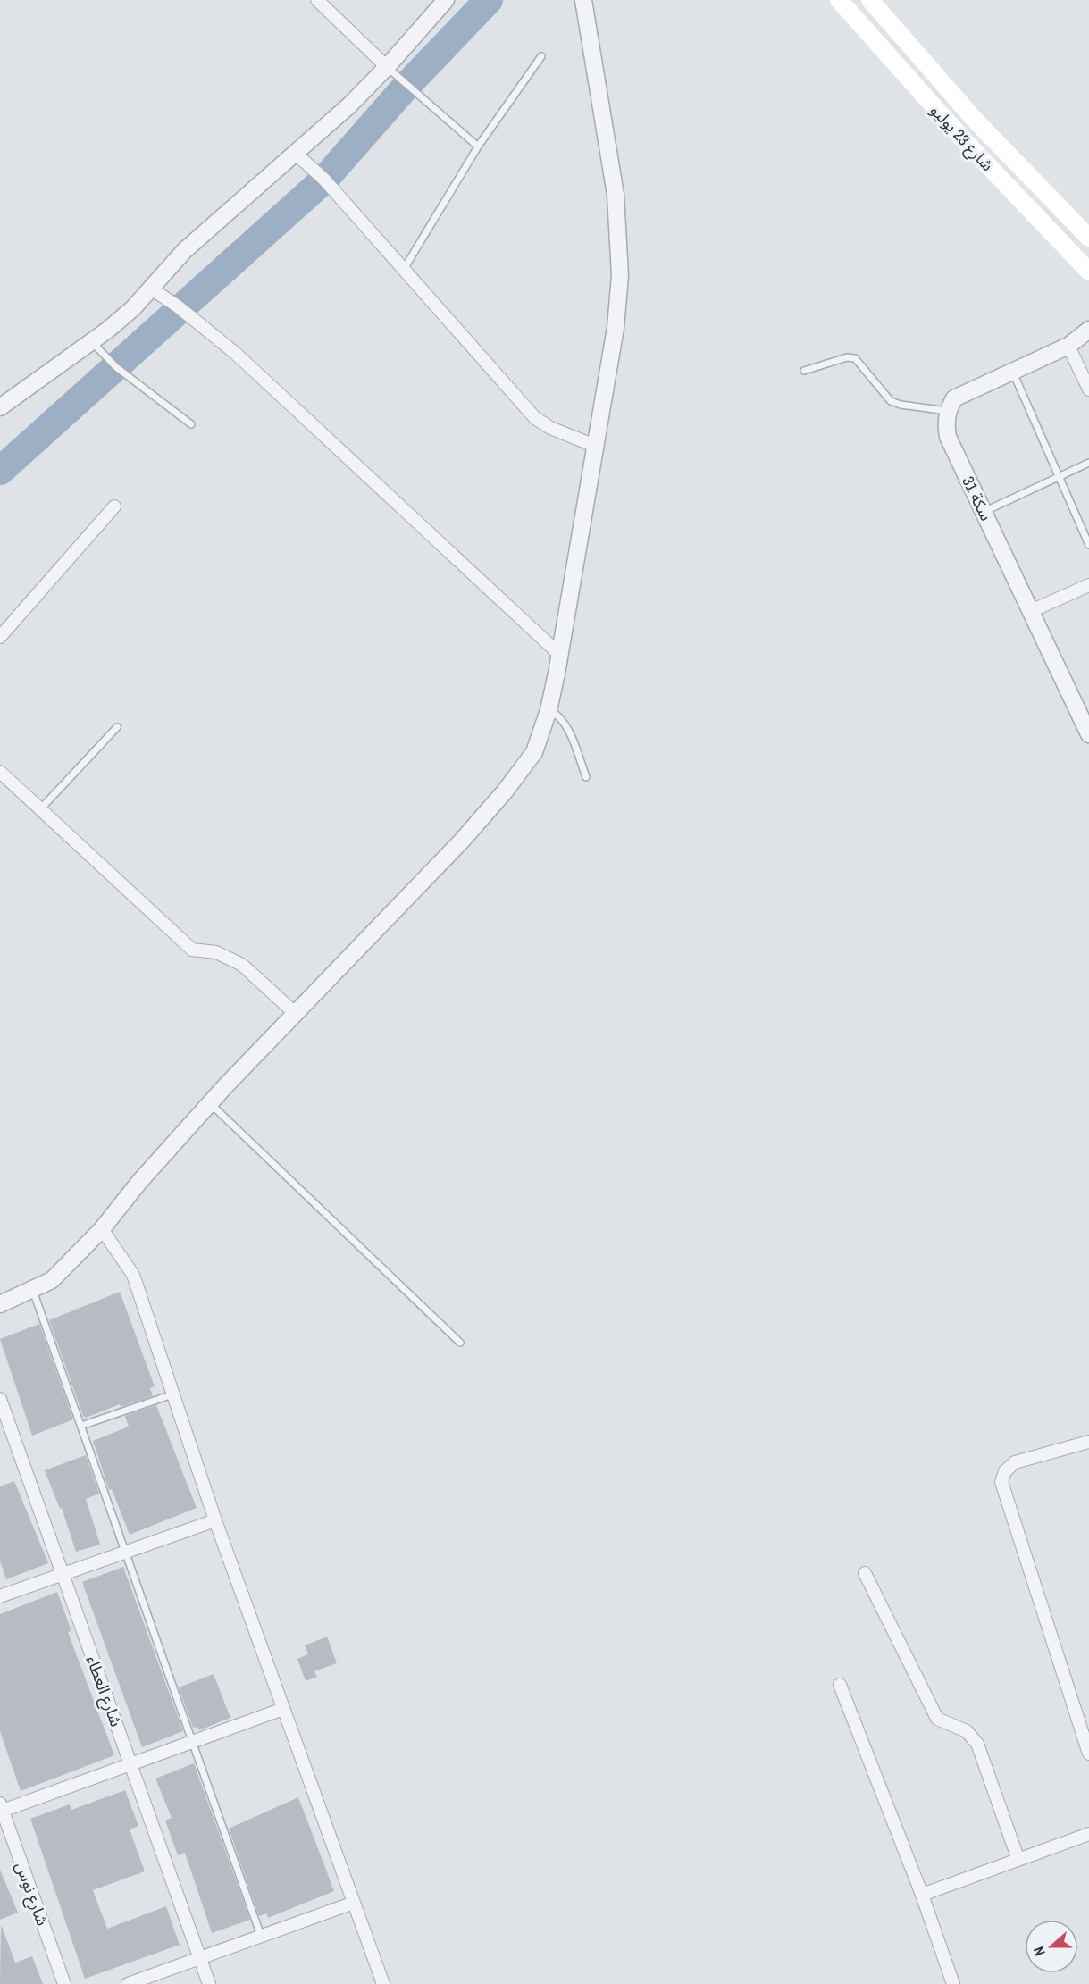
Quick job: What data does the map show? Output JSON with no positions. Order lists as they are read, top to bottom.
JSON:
{
  "streets": {
    "main road": ["شارع 23 يوليو"],
    "street": ["سكة 31", "شارع العطاء", "شارع نوس"]
  },
  "north": "left"
}
